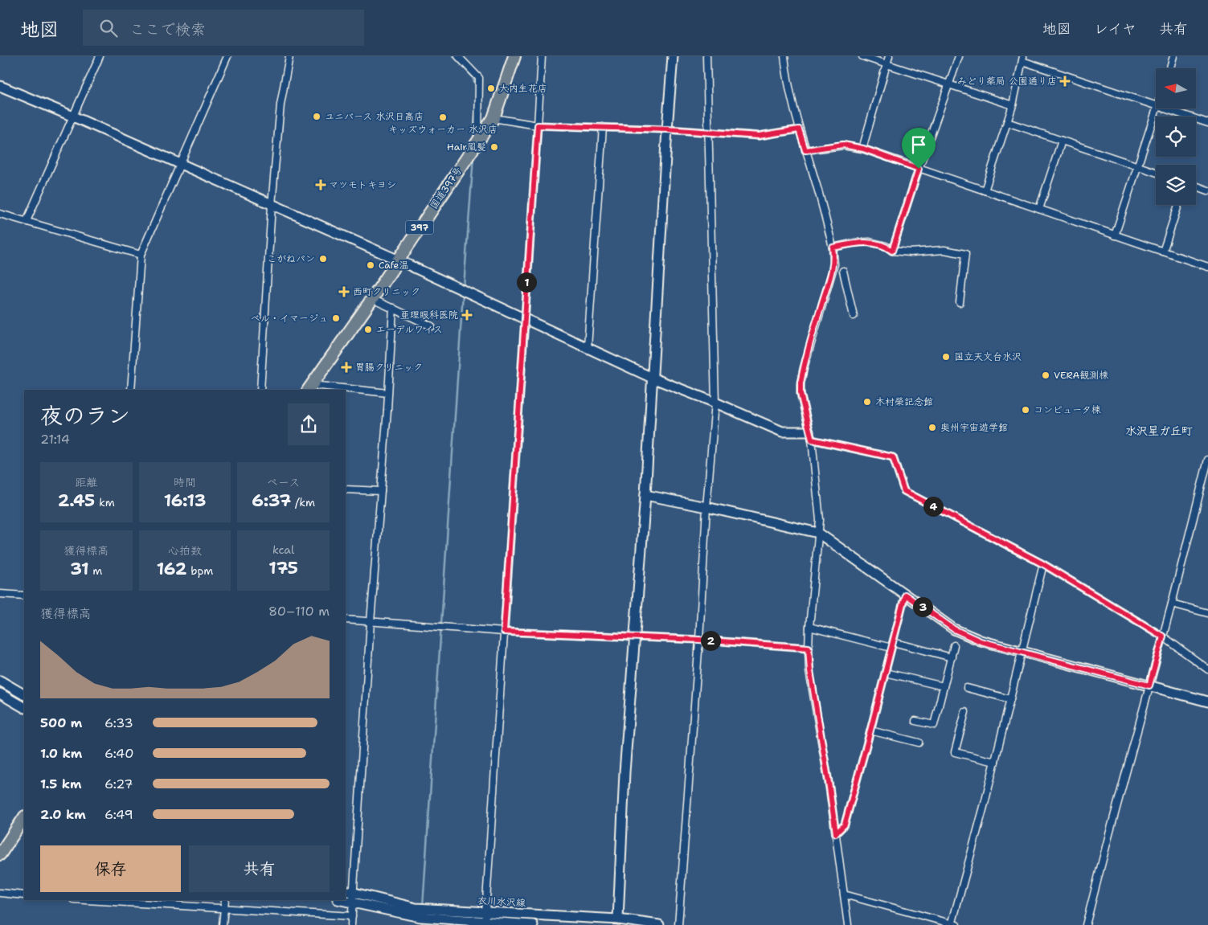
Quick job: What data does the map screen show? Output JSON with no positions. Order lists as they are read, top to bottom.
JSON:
{
  "streets": {
    "highway": ["国道397号", "397"],
    "street": ["衣川水沢線"]
  },
  "districts": ["水沢星ガ丘町"],
  "places": {
    "health": [
      "みどり薬局 公園通り店",
      "マツモトキヨシ",
      "西町クリニック",
      "亜理眼科医院",
      "胃腸クリニック"
    ],
    "other": [
      "大内生花店",
      "ユニバース 水沢日高店",
      "キッズウォーカー 水沢店",
      "Hair風髪",
      "こがねパン",
      "Cafe温",
      "ベル・イマージュ",
      "エーデルワイス",
      "国立天文台水沢",
      "VERA観測棟",
      "木村榮記念館",
      "コンピュータ棟",
      "奥州宇宙遊学館"
    ]
  },
  "north": "left",
  "page": {
    "header": "地図",
    "search": "ここで検索",
    "nav": ["地図", "レイヤ", "共有"],
    "pins": [
      "1",
      "4",
      "3",
      "2"
    ],
    "heading": ["夜のラン", "21:14"],
    "stats": [
      ["距離", "2.45 km"],
      ["時間", "16:13"],
      ["ペース", "6:37 /km"],
      ["獲得標高", "31 m"],
      ["心拍数", "162 bpm"],
      ["kcal", "175"]
    ],
    "chart": ["獲得標高", "80–110 m"],
    "list": [
      {
        "name": "500 m",
        "note": "6:33"
      },
      {
        "name": "1.0 km",
        "note": "6:40"
      },
      {
        "name": "1.5 km",
        "note": "6:27"
      },
      {
        "name": "2.0 km",
        "note": "6:49"
      }
    ],
    "buttons": ["保存", "共有"]
  }
}
